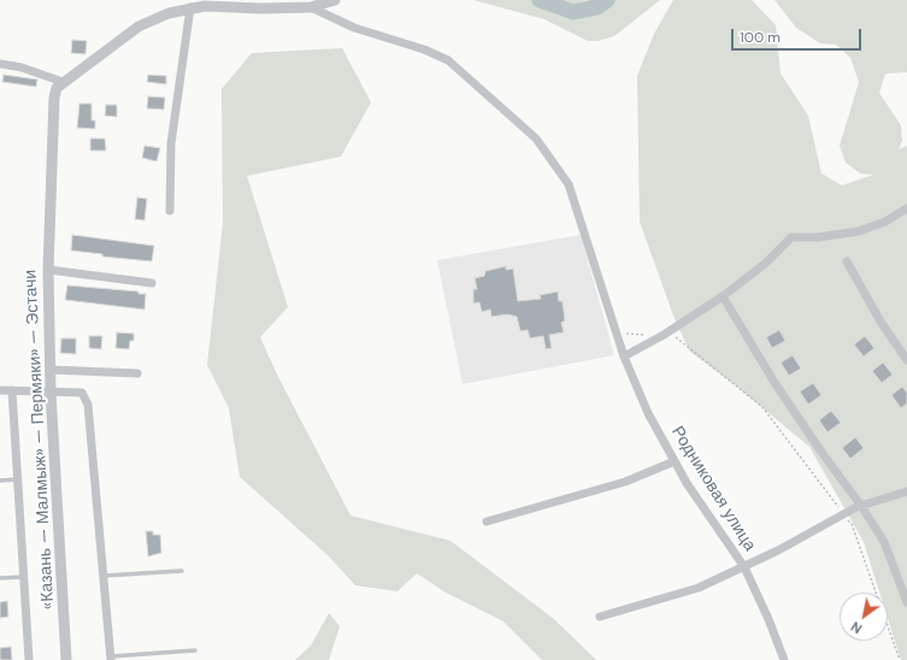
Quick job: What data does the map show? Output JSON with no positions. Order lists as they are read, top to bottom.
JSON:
{
  "streets": {
    "street": ["«Казань — Малмыж» — Пермяки» — Эстачи", "Родниковая улица"]
  },
  "scale_bar": "100 m",
  "north": "bottom left"
}
